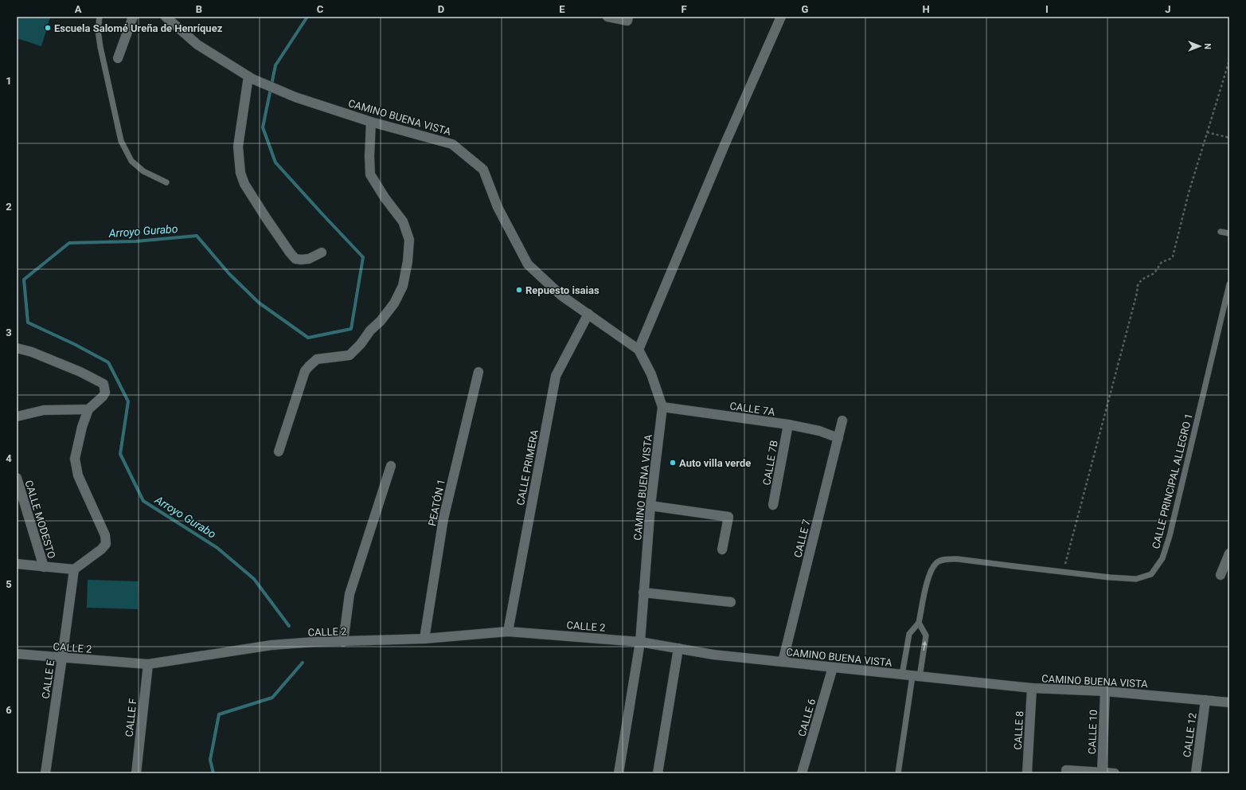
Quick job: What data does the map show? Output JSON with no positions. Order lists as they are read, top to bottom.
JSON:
{
  "streets": {
    "street": [
      "CAMINO BUENA VISTA",
      "CALLE 7A",
      "CALLE 7B",
      "CALLE PRIMERA",
      "PEATÓN 1",
      "CALLE MODESTO",
      "CALLE 7",
      "CALLE 2",
      "CALLE E",
      "CALLE F",
      "CALLE 6",
      "CALLE 8",
      "CALLE 10",
      "CALLE 12"
    ],
    "lane": ["CALLE PRINCIPAL ALLEGRO 1"]
  },
  "crossings": [
    ["CAMINO BUENA VISTA", "CALLE 7A"],
    ["CAMINO BUENA VISTA", "CALLE PRIMERA"],
    ["CAMINO BUENA VISTA", "CALLE PRINCIPAL ALLEGRO 1"],
    ["CAMINO BUENA VISTA", "CALLE 7"],
    ["CAMINO BUENA VISTA", "CALLE 2"],
    ["CAMINO BUENA VISTA", "CALLE 6"],
    ["CAMINO BUENA VISTA", "CALLE 8"],
    ["CAMINO BUENA VISTA", "CALLE 10"],
    ["CAMINO BUENA VISTA", "CALLE 12"],
    ["CALLE 7A", "CALLE 7B"],
    ["CALLE 7A", "CALLE 7"],
    ["CALLE PRIMERA", "CALLE 2"],
    ["PEATÓN 1", "CALLE 2"],
    ["CALLE 2", "CALLE E"],
    ["CALLE 2", "CALLE F"]
  ],
  "water": ["Arroyo Gurabo"],
  "places": ["Escuela Salomé Ureña de Henríquez", "Repuesto isaias", "Auto villa verde"],
  "north": "right",
  "grid": {
    "columns": [
      "A",
      "B",
      "C",
      "D",
      "E",
      "F",
      "G",
      "H",
      "I",
      "J"
    ],
    "rows": [
      "1",
      "2",
      "3",
      "4",
      "5",
      "6"
    ]
  }
}
